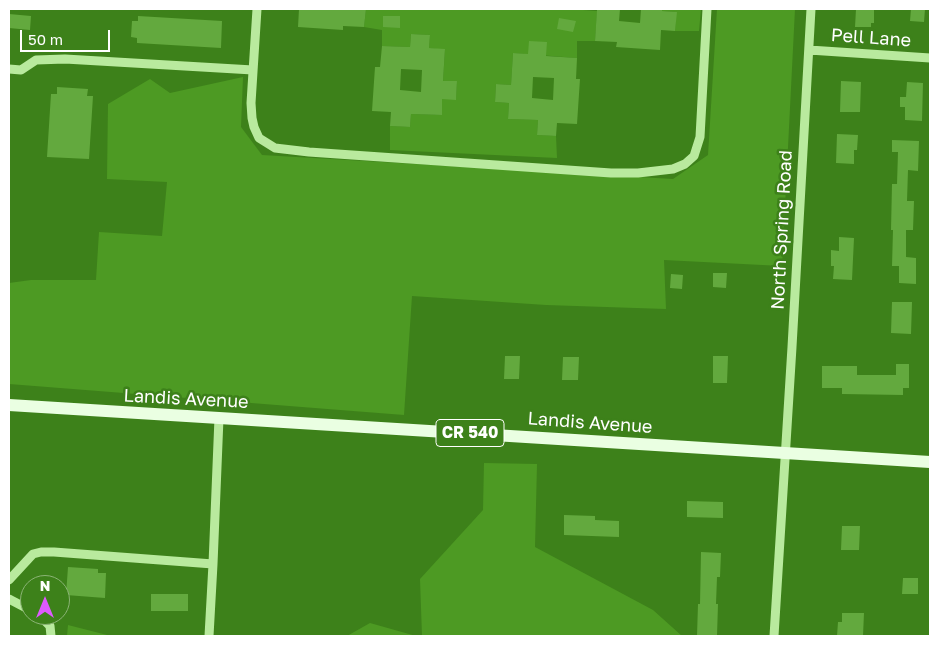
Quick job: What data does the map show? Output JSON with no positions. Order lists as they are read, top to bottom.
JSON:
{
  "streets": {
    "main road": ["Landis Avenue", "CR 540"],
    "street": ["Pell Lane", "North Spring Road"]
  },
  "crossings": [
    ["Pell Lane", "North Spring Road"],
    ["North Spring Road", "Landis Avenue"]
  ],
  "scale_bar": "50 m",
  "north": "top"
}
